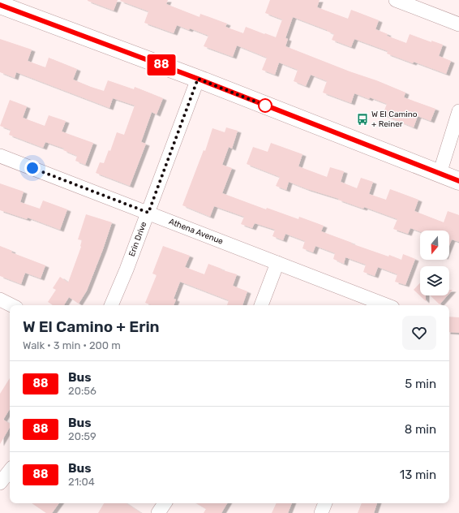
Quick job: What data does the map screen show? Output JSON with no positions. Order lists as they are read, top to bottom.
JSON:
{
  "streets": {
    "street": ["Athena Avenue", "Erin Drive"]
  },
  "crossings": [
    ["Athena Avenue", "Erin Drive"]
  ],
  "places": {
    "bus stop": ["W El Camino + Reiner"]
  },
  "lines": ["bus line 88"],
  "north": "bottom",
  "page": {
    "on_map": "88",
    "heading": ["W El Camino + Erin", "Walk · 3 min · 200 m"],
    "list": [
      {
        "mark": "88",
        "name": "Bus",
        "note": "20:56",
        "value": "5 min"
      },
      {
        "mark": "88",
        "name": "Bus",
        "note": "20:59",
        "value": "8 min"
      },
      {
        "mark": "88",
        "name": "Bus",
        "note": "21:04",
        "value": "13 min"
      }
    ]
  }
}
